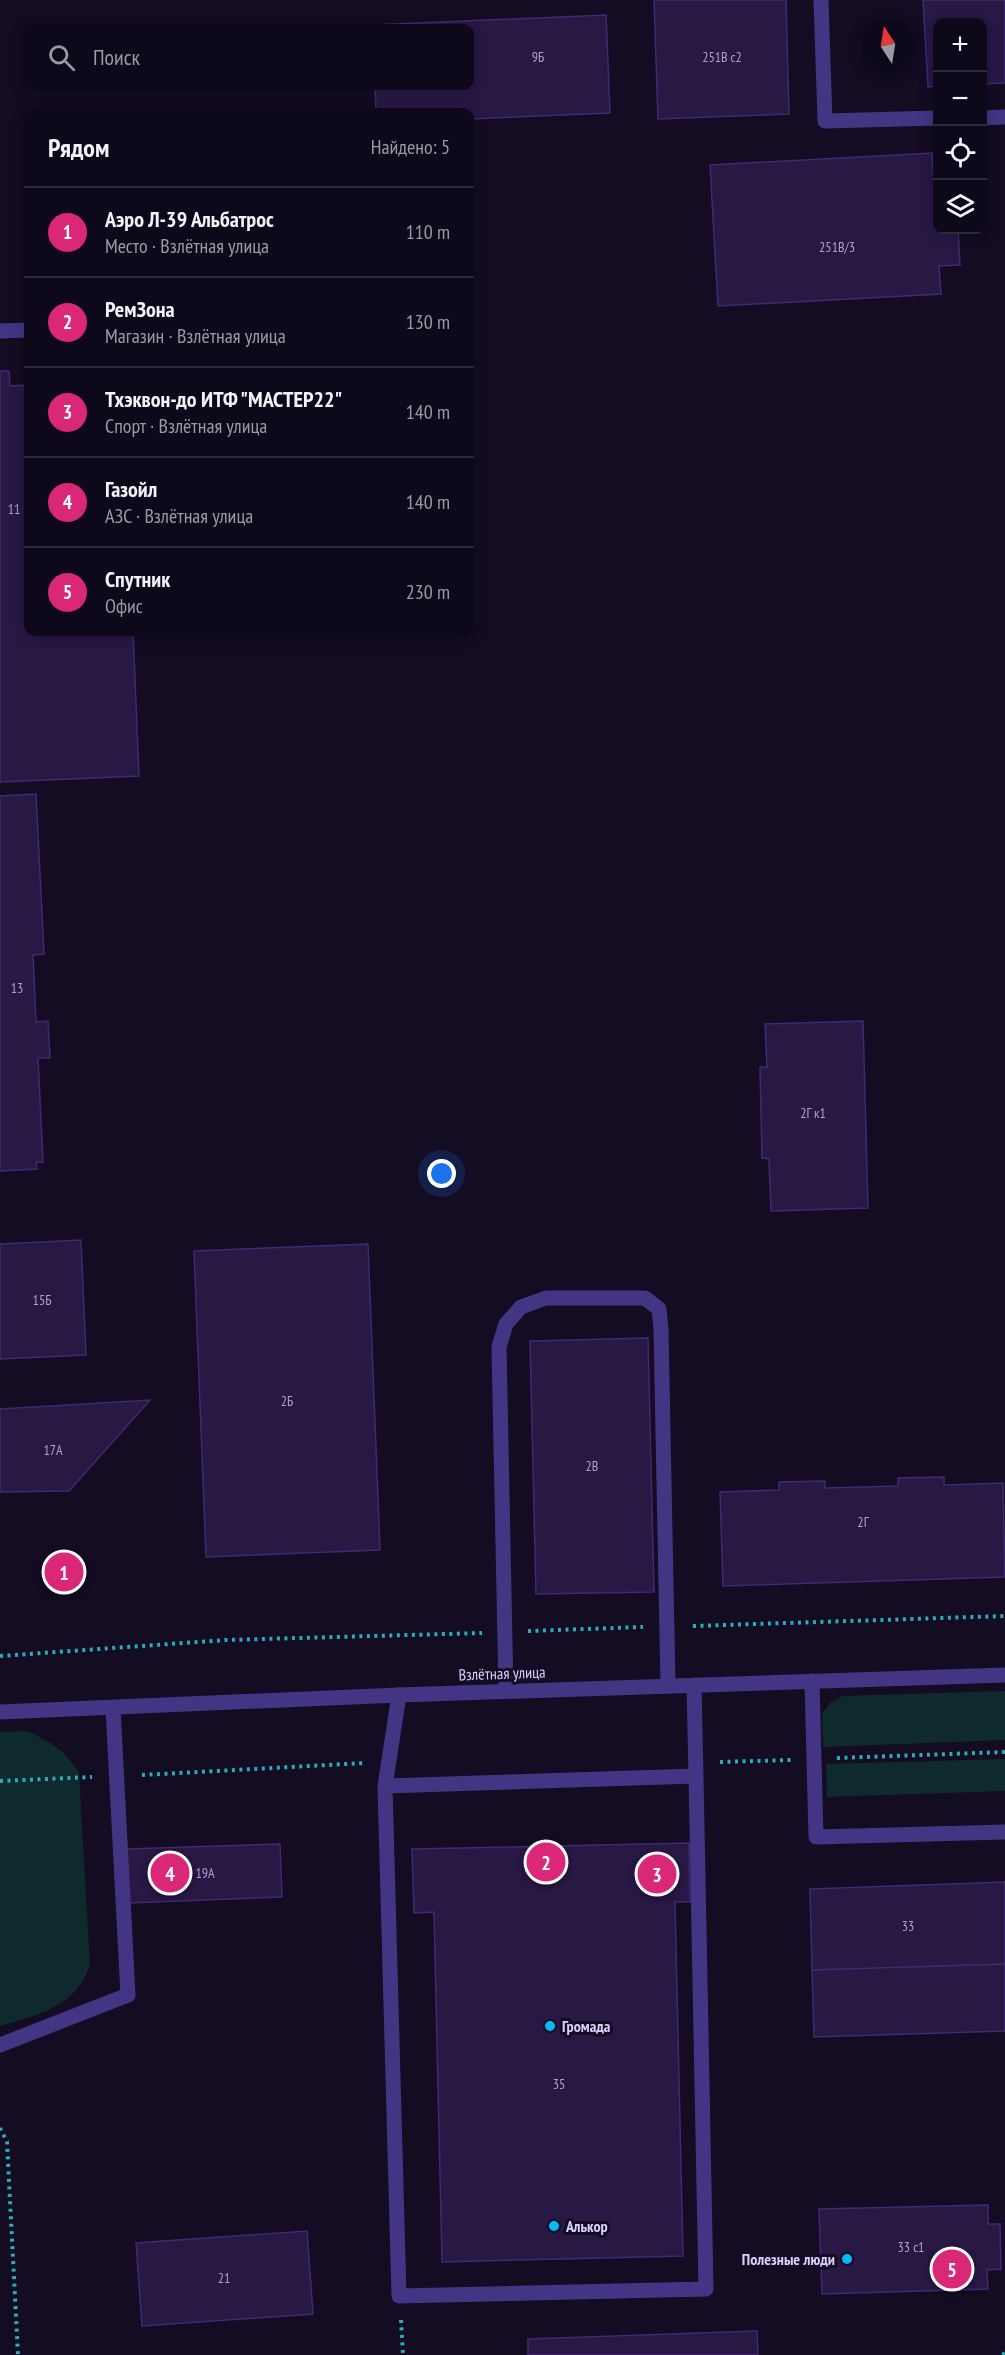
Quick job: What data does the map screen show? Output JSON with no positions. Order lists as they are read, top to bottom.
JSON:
{
  "streets": {
    "street": ["Взлётная улица"]
  },
  "places": ["Громада", "Алькор", "Полезные люди"],
  "house_numbers": [
    "9Б",
    "251В с2",
    "251В/3",
    "11",
    "13",
    "2Г к1",
    "15Б",
    "2Б",
    "17А",
    "2В",
    "2Г",
    "19А",
    "33",
    "35",
    "33 с1",
    "21"
  ],
  "north": "top",
  "page": {
    "map_buttons": ["+", "−"],
    "search": "Поиск",
    "heading": ["Рядом", "Найдено: 5"],
    "list": [
      {
        "mark": "1",
        "name": "Аэро Л-39 Альбатрос",
        "note": "Место · Взлётная улица",
        "value": "110 m"
      },
      {
        "mark": "2",
        "name": "РемЗона",
        "note": "Магазин · Взлётная улица",
        "value": "130 m"
      },
      {
        "mark": "3",
        "name": "Тхэквон-до ИТФ \"МАСТЕР22\"",
        "note": "Спорт · Взлётная улица",
        "value": "140 m"
      },
      {
        "mark": "4",
        "name": "Газойл",
        "note": "АЗС · Взлётная улица",
        "value": "140 m"
      },
      {
        "mark": "5",
        "name": "Спутник",
        "note": "Офис",
        "value": "230 m"
      }
    ],
    "pins": [
      "1",
      "2",
      "4",
      "3",
      "5"
    ]
  }
}
